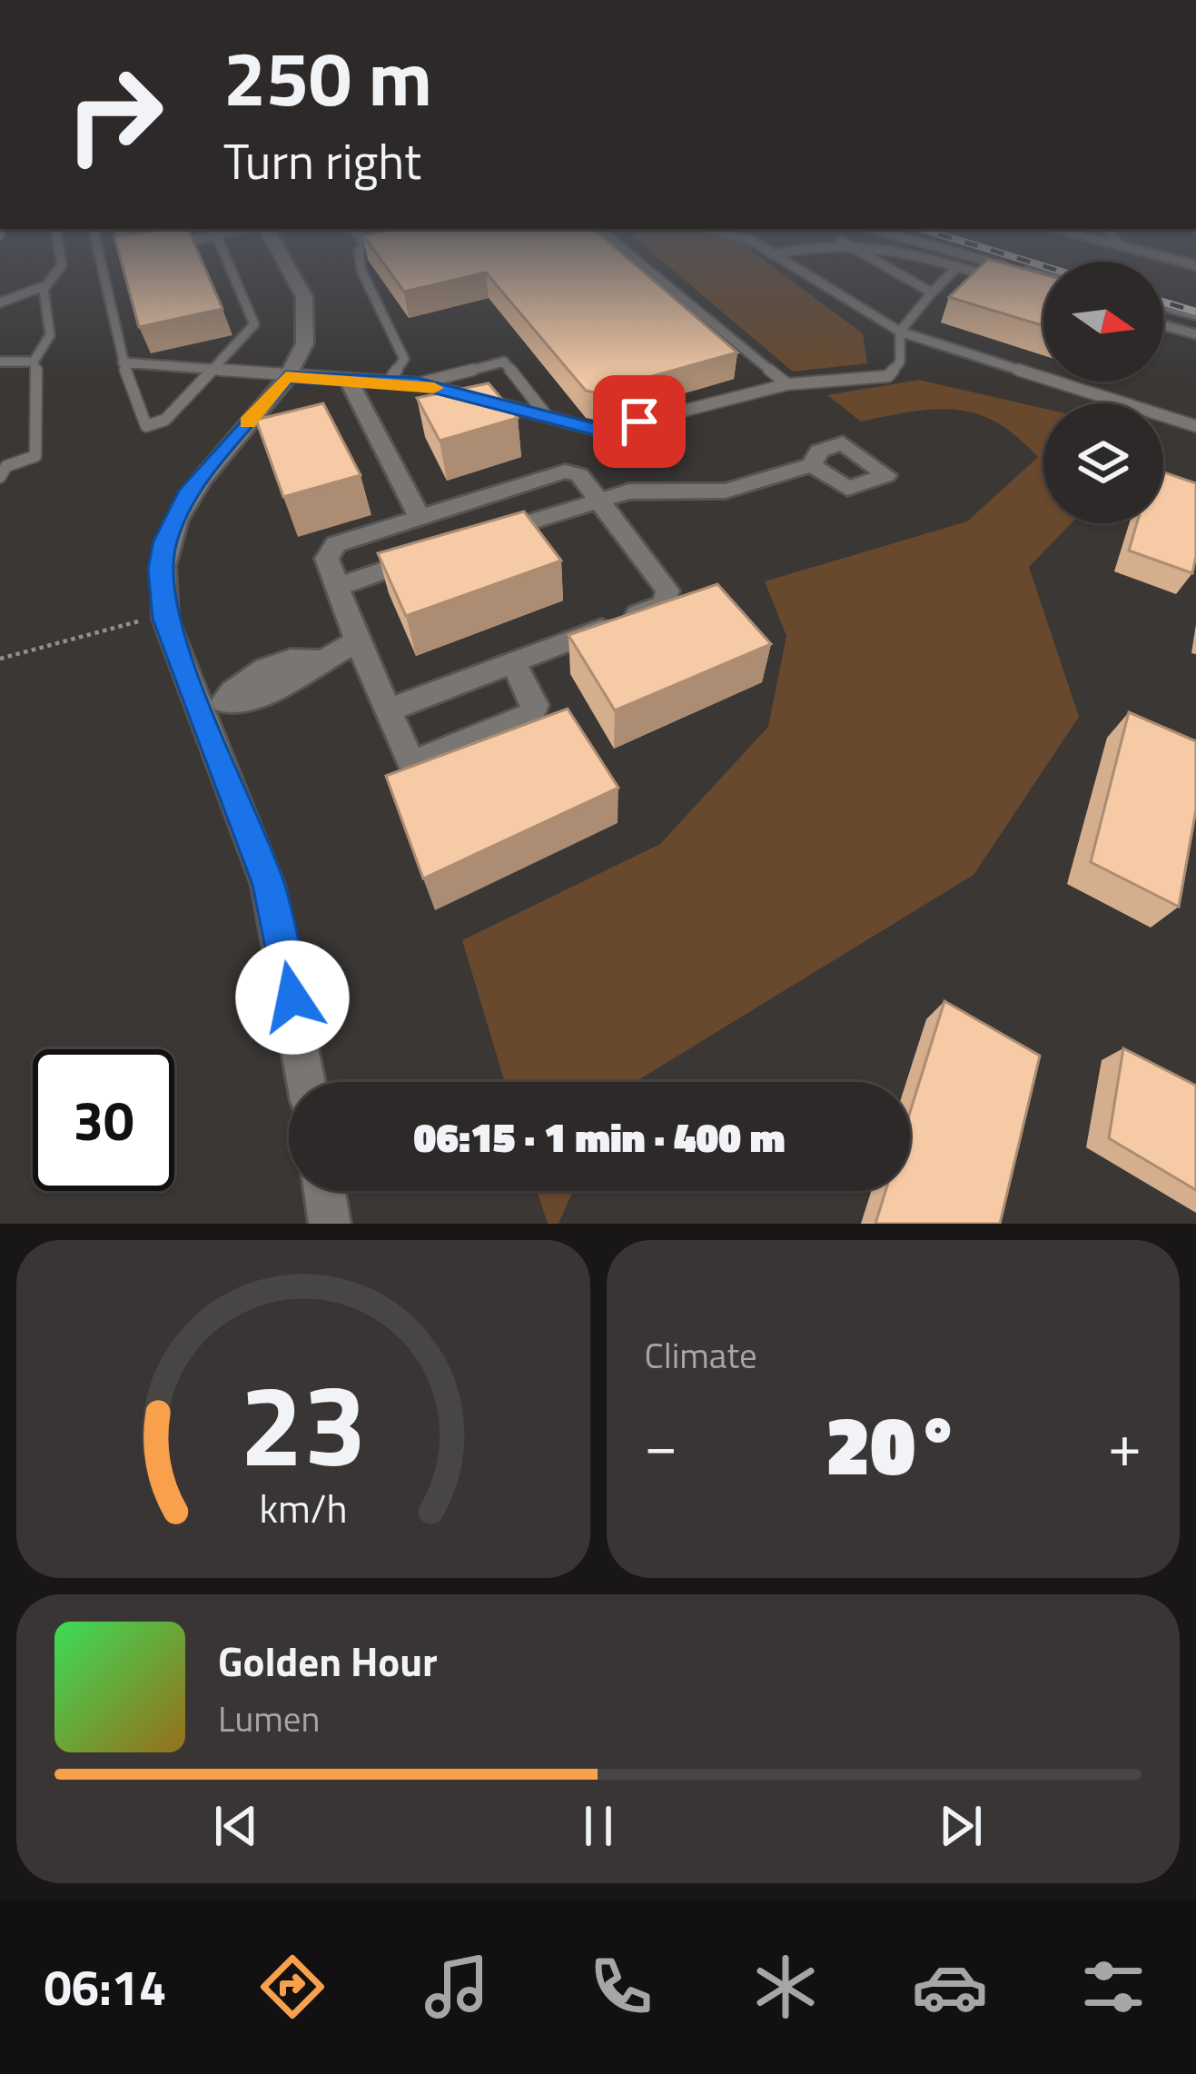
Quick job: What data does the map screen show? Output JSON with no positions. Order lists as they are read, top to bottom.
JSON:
{
  "north": "right",
  "page": {
    "turn": ["250 m", "Turn right"],
    "limit": "30",
    "trip": "06:15 · 1 min · 400 m",
    "tile": "Climate",
    "heat": ["−", "20°", "+"],
    "song": ["Golden Hour", "Lumen"],
    "tabs": "06:14",
    "gauge": ["23", "km/h"]
  }
}
